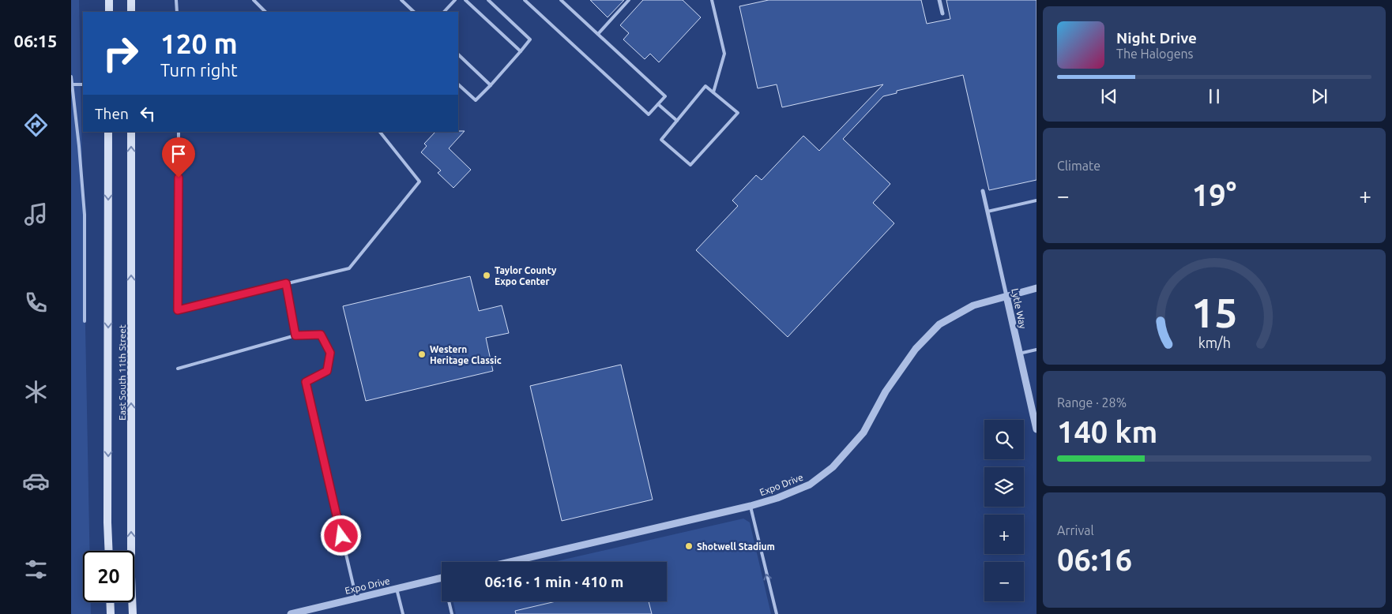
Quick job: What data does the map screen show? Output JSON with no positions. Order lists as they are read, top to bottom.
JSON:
{
  "streets": {
    "main road": ["East South 11th Street"],
    "street": ["Lytle Way", "Expo Drive"]
  },
  "crossings": [
    ["Lytle Way", "Expo Drive"]
  ],
  "places": ["Taylor County Expo Center", "Western Heritage Classic", "Shotwell Stadium"],
  "page": {
    "tabs": "06:15",
    "turn": ["120 m", "Turn right"],
    "song": ["Night Drive", "The Halogens"],
    "then": "Then",
    "tile": [
      "Climate",
      ["Range · 28%", "140 km"],
      ["Arrival", "06:16"]
    ],
    "heat": ["−", "19°", "+"],
    "map_buttons": ["+", "−"],
    "limit": "20",
    "trip": "06:16 · 1 min · 410 m",
    "gauge": ["15", "km/h"]
  }
}
